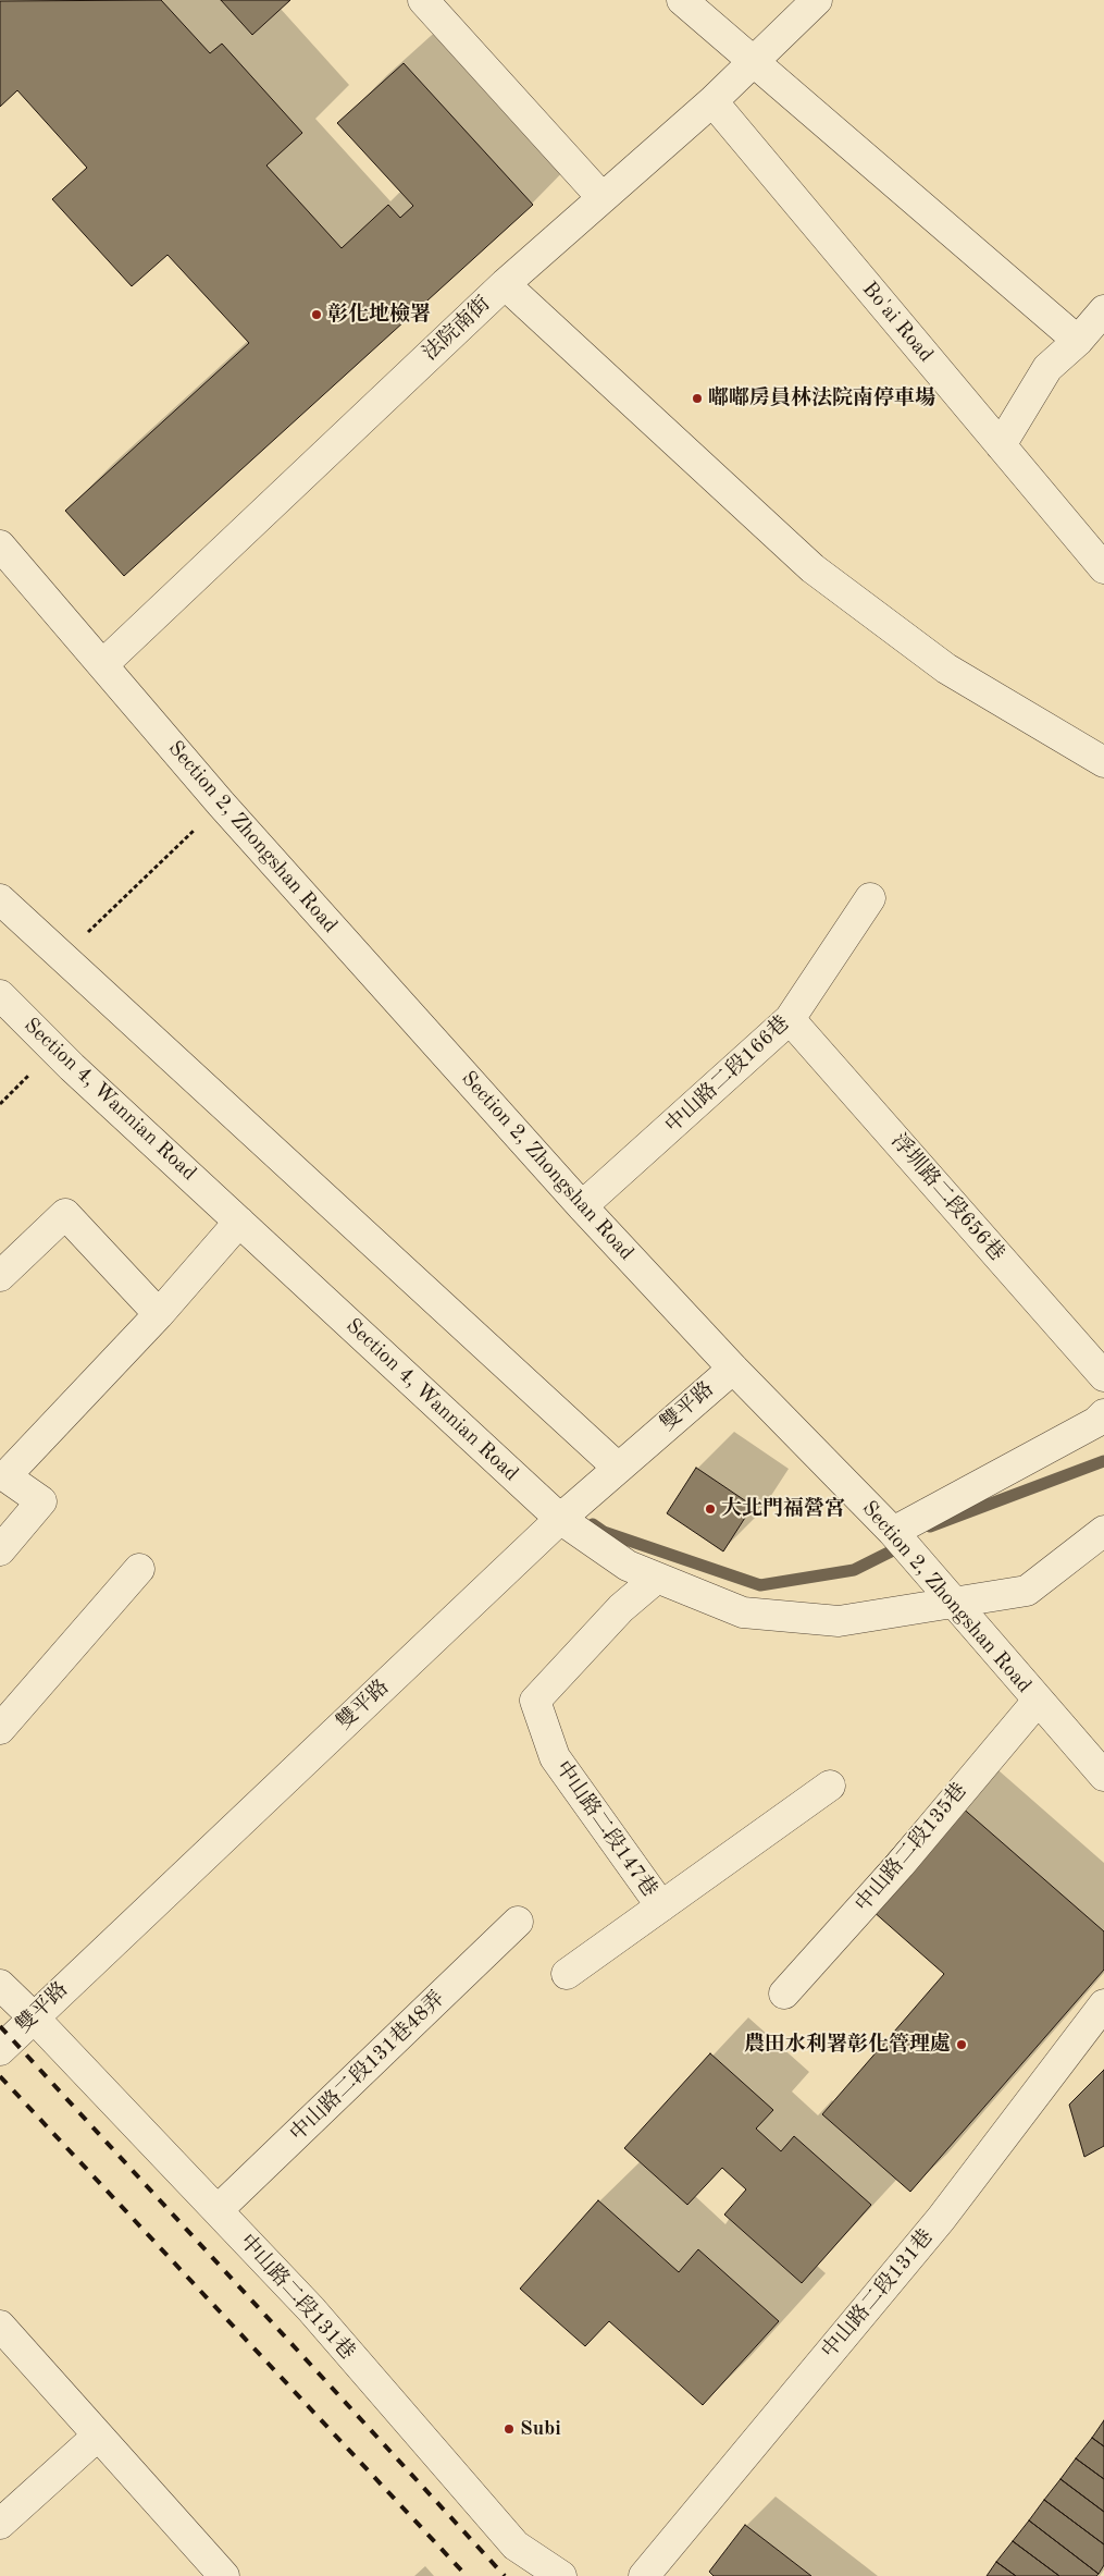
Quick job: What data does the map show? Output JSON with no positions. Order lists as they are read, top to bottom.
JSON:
{
  "streets": {
    "street": [
      "Bo'ai Road",
      "法院南街",
      "Section 2, Zhongshan Road",
      "中山路二段166巷",
      "Section 4, Wannian Road",
      "浮圳路二段656巷",
      "雙平路",
      "中山路二段147巷",
      "中山路二段135巷",
      "中山路二段131巷48弄",
      "中山路二段131巷"
    ]
  },
  "crossings": [
    ["Bo'ai Road", "法院南街"],
    ["法院南街", "Section 2, Zhongshan Road"],
    ["Section 2, Zhongshan Road", "中山路二段166巷"],
    ["Section 2, Zhongshan Road", "Section 4, Wannian Road"],
    ["Section 2, Zhongshan Road", "雙平路"],
    ["Section 2, Zhongshan Road", "中山路二段135巷"],
    ["中山路二段166巷", "浮圳路二段656巷"],
    ["Section 4, Wannian Road", "雙平路"],
    ["Section 4, Wannian Road", "中山路二段147巷"],
    ["雙平路", "中山路二段131巷"],
    ["中山路二段131巷48弄", "中山路二段131巷"]
  ],
  "places": [
    "彰化地檢署",
    "嘟嘟房員林法院南停車場",
    "大北門福營宮",
    "農田水利署彰化管理處",
    "Subi"
  ]
}
